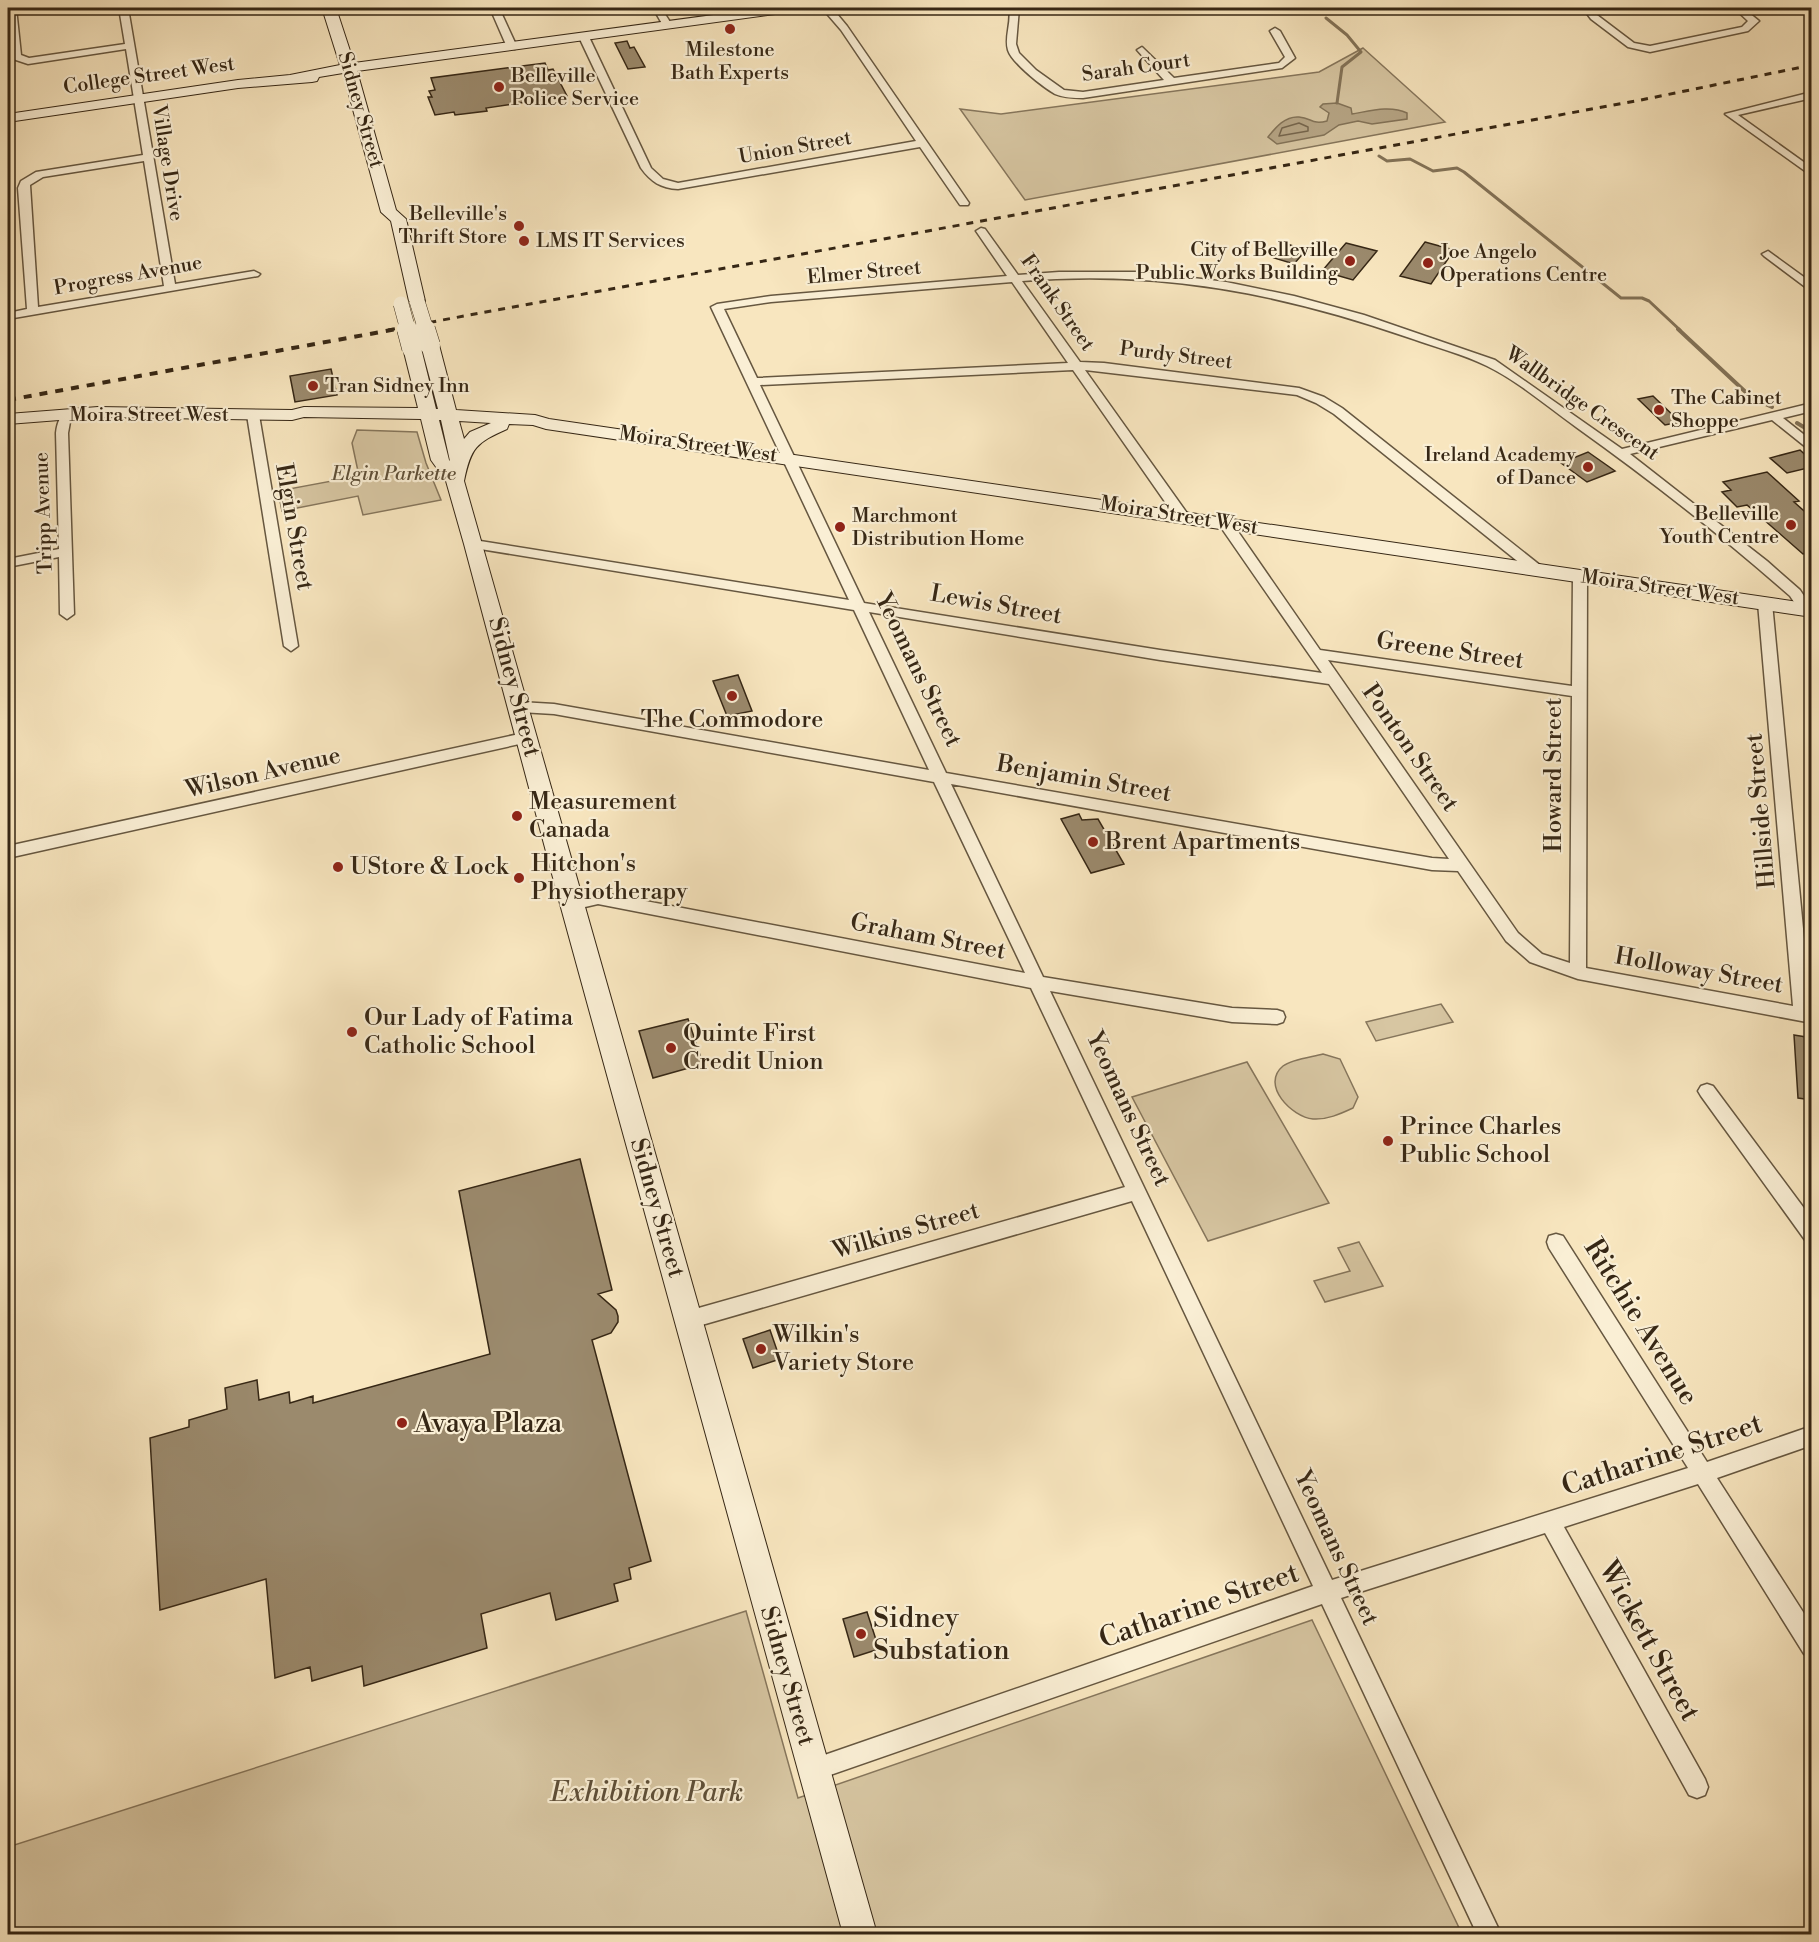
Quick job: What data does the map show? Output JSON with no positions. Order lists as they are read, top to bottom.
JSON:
{
  "streets": {
    "main road": ["College Street West", "Sidney Street", "Moira Street West"],
    "street": [
      "Sarah Court",
      "Union Street",
      "Village Drive",
      "Elmer Street",
      "Progress Avenue",
      "Frank Street",
      "Purdy Street",
      "Wallbridge Crescent",
      "Tripp Avenue",
      "Elgin Street",
      "Lewis Street",
      "Greene Street",
      "Yeomans Street",
      "Ponton Street",
      "Wilson Avenue",
      "Howard Street",
      "Benjamin Street",
      "Hillside Street",
      "Graham Street",
      "Holloway Street",
      "Wilkins Street",
      "Ritchie Avenue",
      "Catharine Street",
      "Wickett Street"
    ]
  },
  "crossings": [
    ["College Street West", "Sidney Street"],
    ["College Street West", "Union Street"],
    ["College Street West", "Village Drive"],
    ["Sidney Street", "Moira Street West"],
    ["Sidney Street", "Lewis Street"],
    ["Sidney Street", "Wilson Avenue"],
    ["Sidney Street", "Benjamin Street"],
    ["Sidney Street", "Graham Street"],
    ["Sidney Street", "Wilkins Street"],
    ["Sidney Street", "Catharine Street"],
    ["Village Drive", "Progress Avenue"],
    ["Elmer Street", "Frank Street"],
    ["Elmer Street", "Wallbridge Crescent"],
    ["Elmer Street", "Yeomans Street"],
    ["Frank Street", "Purdy Street"],
    ["Frank Street", "Wallbridge Crescent"],
    ["Frank Street", "Moira Street West"],
    ["Purdy Street", "Moira Street West"],
    ["Purdy Street", "Yeomans Street"],
    ["Wallbridge Crescent", "Moira Street West"],
    ["Wallbridge Crescent", "Hillside Street"],
    ["Moira Street West", "Tripp Avenue"],
    ["Moira Street West", "Elgin Street"],
    ["Moira Street West", "Yeomans Street"],
    ["Moira Street West", "Ponton Street"],
    ["Moira Street West", "Howard Street"],
    ["Moira Street West", "Hillside Street"],
    ["Lewis Street", "Yeomans Street"],
    ["Lewis Street", "Ponton Street"],
    ["Greene Street", "Ponton Street"],
    ["Greene Street", "Howard Street"],
    ["Yeomans Street", "Benjamin Street"],
    ["Yeomans Street", "Graham Street"],
    ["Yeomans Street", "Wilkins Street"],
    ["Yeomans Street", "Catharine Street"],
    ["Ponton Street", "Howard Street"],
    ["Ponton Street", "Benjamin Street"],
    ["Ponton Street", "Holloway Street"],
    ["Howard Street", "Holloway Street"],
    ["Hillside Street", "Holloway Street"],
    ["Ritchie Avenue", "Catharine Street"],
    ["Catharine Street", "Wickett Street"]
  ],
  "parks": ["Elgin Parkette", "Exhibition Park"],
  "places": [
    "Milestone Bath Experts",
    "Belleville Police Service",
    "Belleville's Thrift Store",
    "LMS IT Services",
    "City of Belleville Public Works Building",
    "Joe Angelo Operations Centre",
    "Tran Sidney Inn",
    "The Cabinet Shoppe",
    "Ireland Academy of Dance",
    "Belleville Youth Centre",
    "Marchmont Distribution Home",
    "The Commodore",
    "Measurement Canada",
    "Brent Apartments",
    "UStore & Lock",
    "Hitchon's Physiotherapy",
    "Our Lady of Fatima Catholic School",
    "Quinte First Credit Union",
    "Prince Charles Public School",
    "Wilkin's Variety Store",
    "Avaya Plaza",
    "Sidney Substation"
  ]
}
